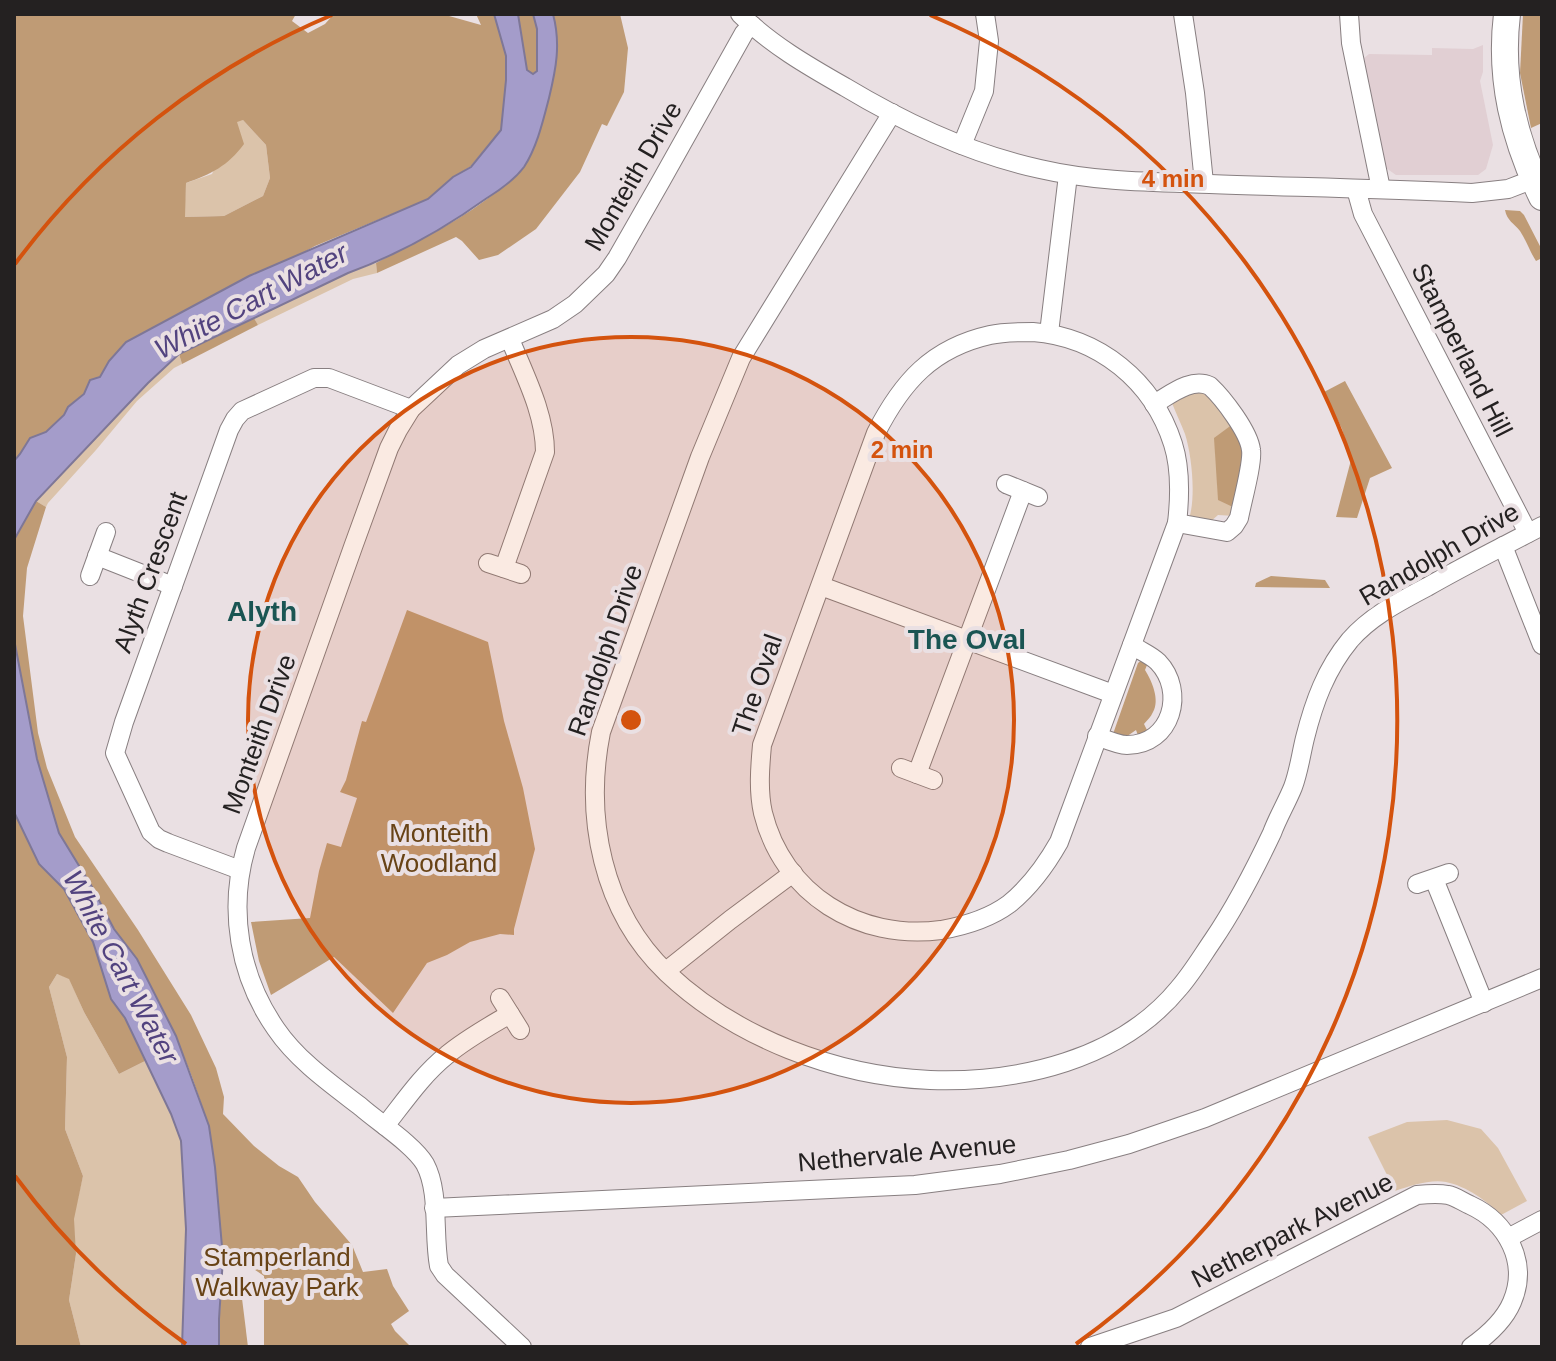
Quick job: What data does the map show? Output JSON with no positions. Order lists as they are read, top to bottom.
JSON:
{
  "streets": {
    "street": [
      "Monteith Drive",
      "Stamperland Hill",
      "Randolph Drive",
      "Alyth Crescent",
      "The Oval",
      "Nethervale Avenue",
      "Netherpark Avenue"
    ]
  },
  "crossings": [
    ["Monteith Drive", "Alyth Crescent"],
    ["Monteith Drive", "Nethervale Avenue"],
    ["Stamperland Hill", "Randolph Drive"]
  ],
  "districts": ["Alyth", "The Oval"],
  "water": ["White Cart Water"],
  "parks": ["Monteith Woodland", "Stamperland Walkway Park"],
  "rings": ["4 min", "2 min"]
}
